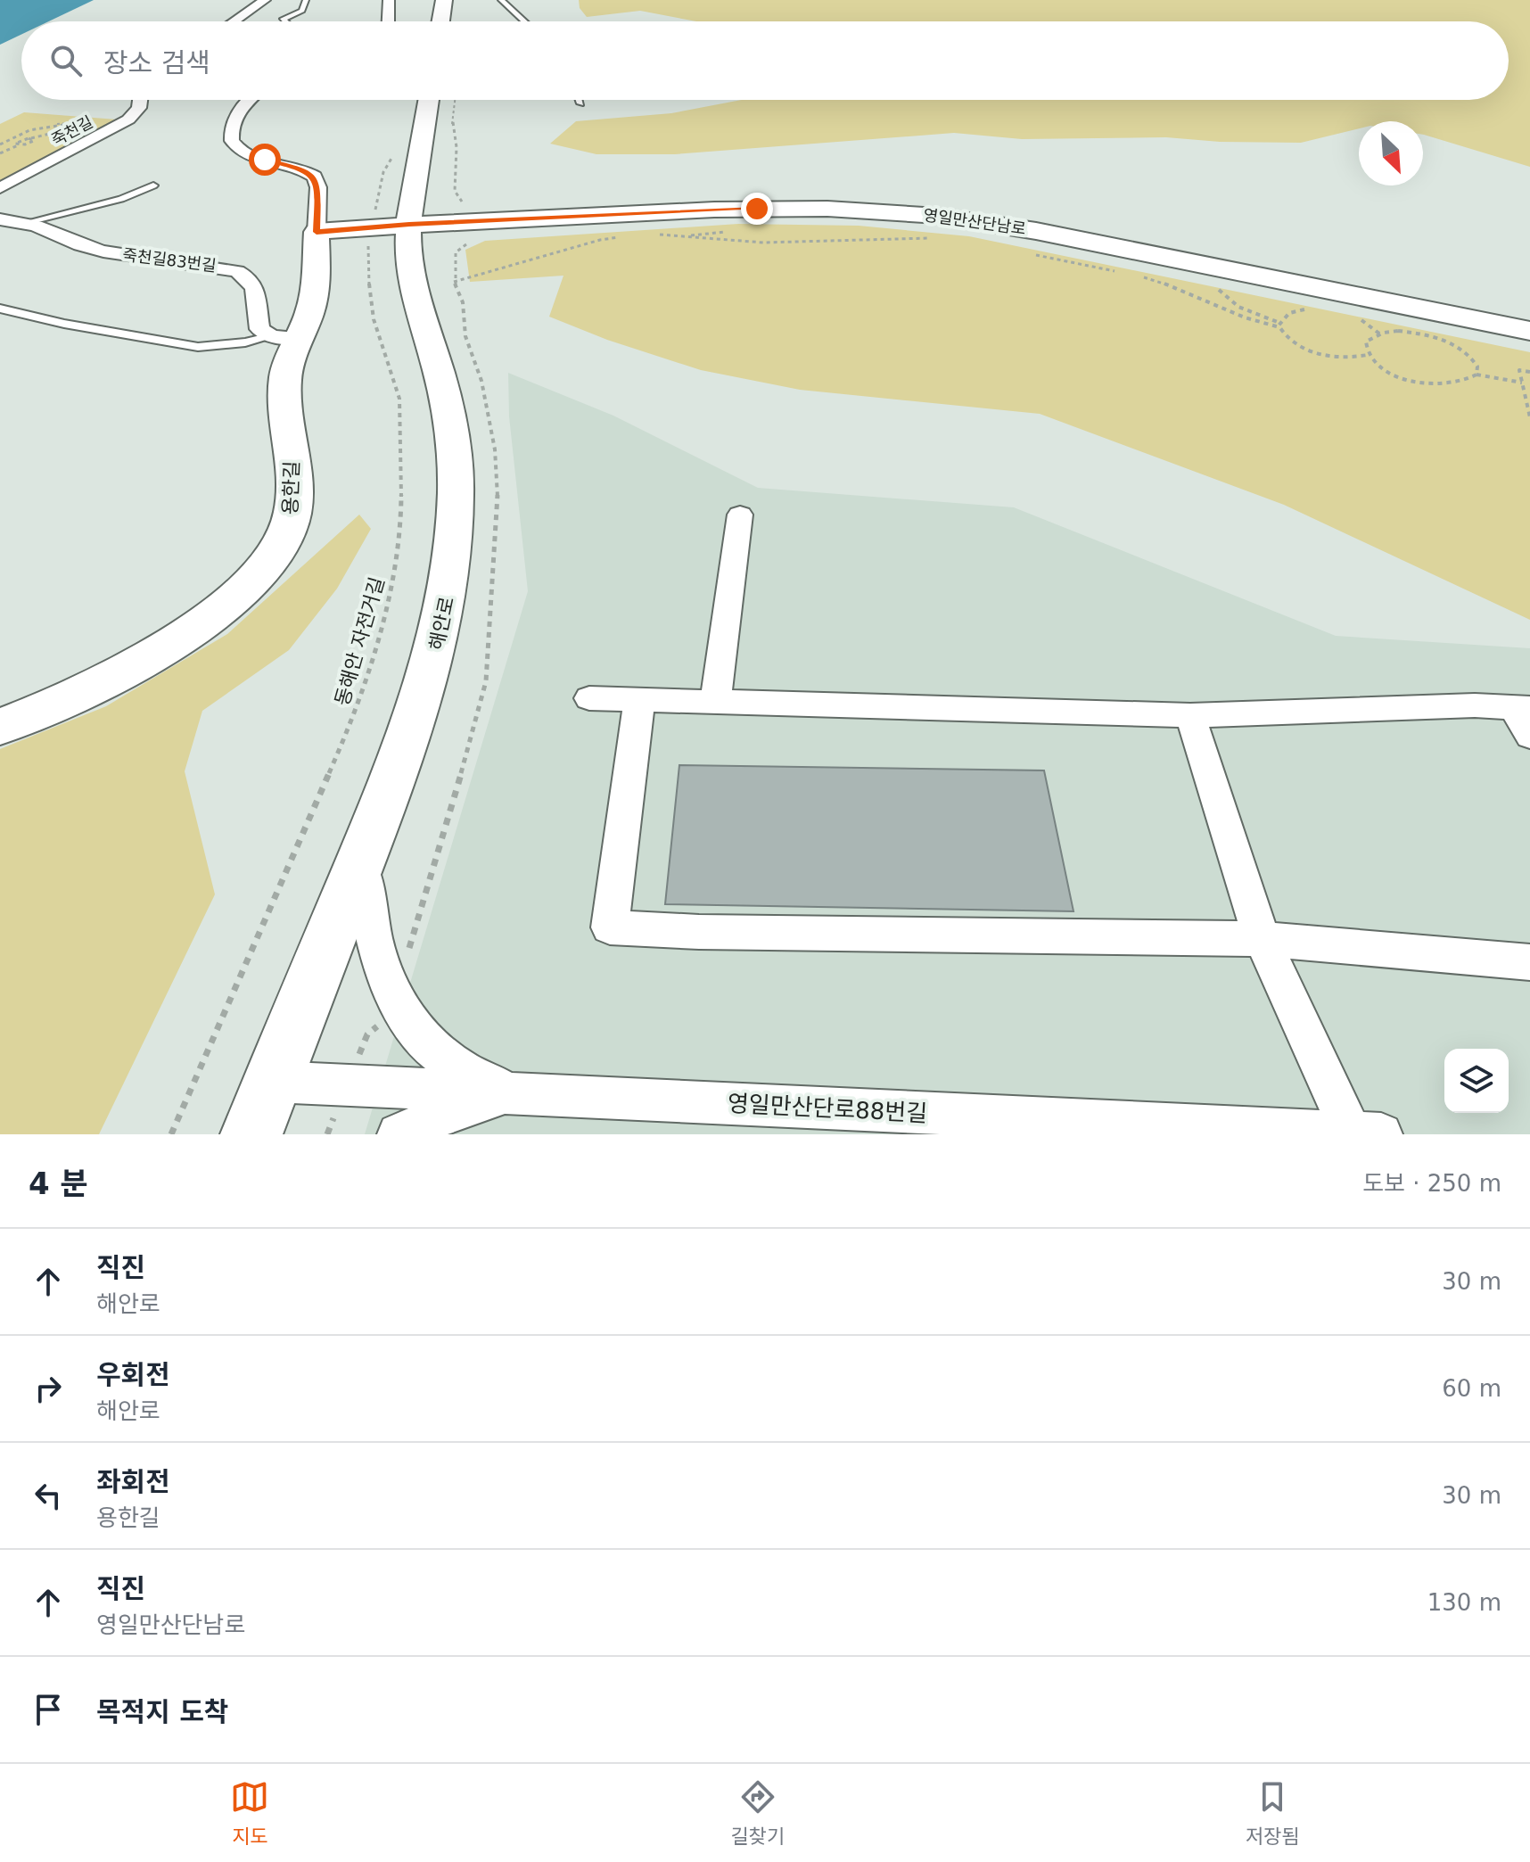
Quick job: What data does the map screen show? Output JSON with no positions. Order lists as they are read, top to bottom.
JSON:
{
  "streets": {
    "street": [
      "죽천길",
      "영일만산단남로",
      "죽천길83번길",
      "용한길",
      "해안로",
      "영일만산단로88번길"
    ],
    "path": ["동해안 자전거길"]
  },
  "crossings": [
    ["영일만산단남로", "해안로"],
    ["영일만산단남로", "동해안 자전거길"],
    ["죽천길83번길", "용한길"],
    ["해안로", "동해안 자전거길"],
    ["해안로", "영일만산단로88번길"]
  ],
  "north": "bottom right",
  "page": {
    "search": "장소 검색",
    "heading": ["4 분", "도보 · 250 m"],
    "list": [
      ["직진", "해안로", "30 m"],
      ["우회전", "해안로", "60 m"],
      ["좌회전", "용한길", "30 m"],
      ["직진", "영일만산단남로", "130 m"],
      "목적지 도착"
    ],
    "nav": ["지도", "길찾기", "저장됨"]
  }
}
